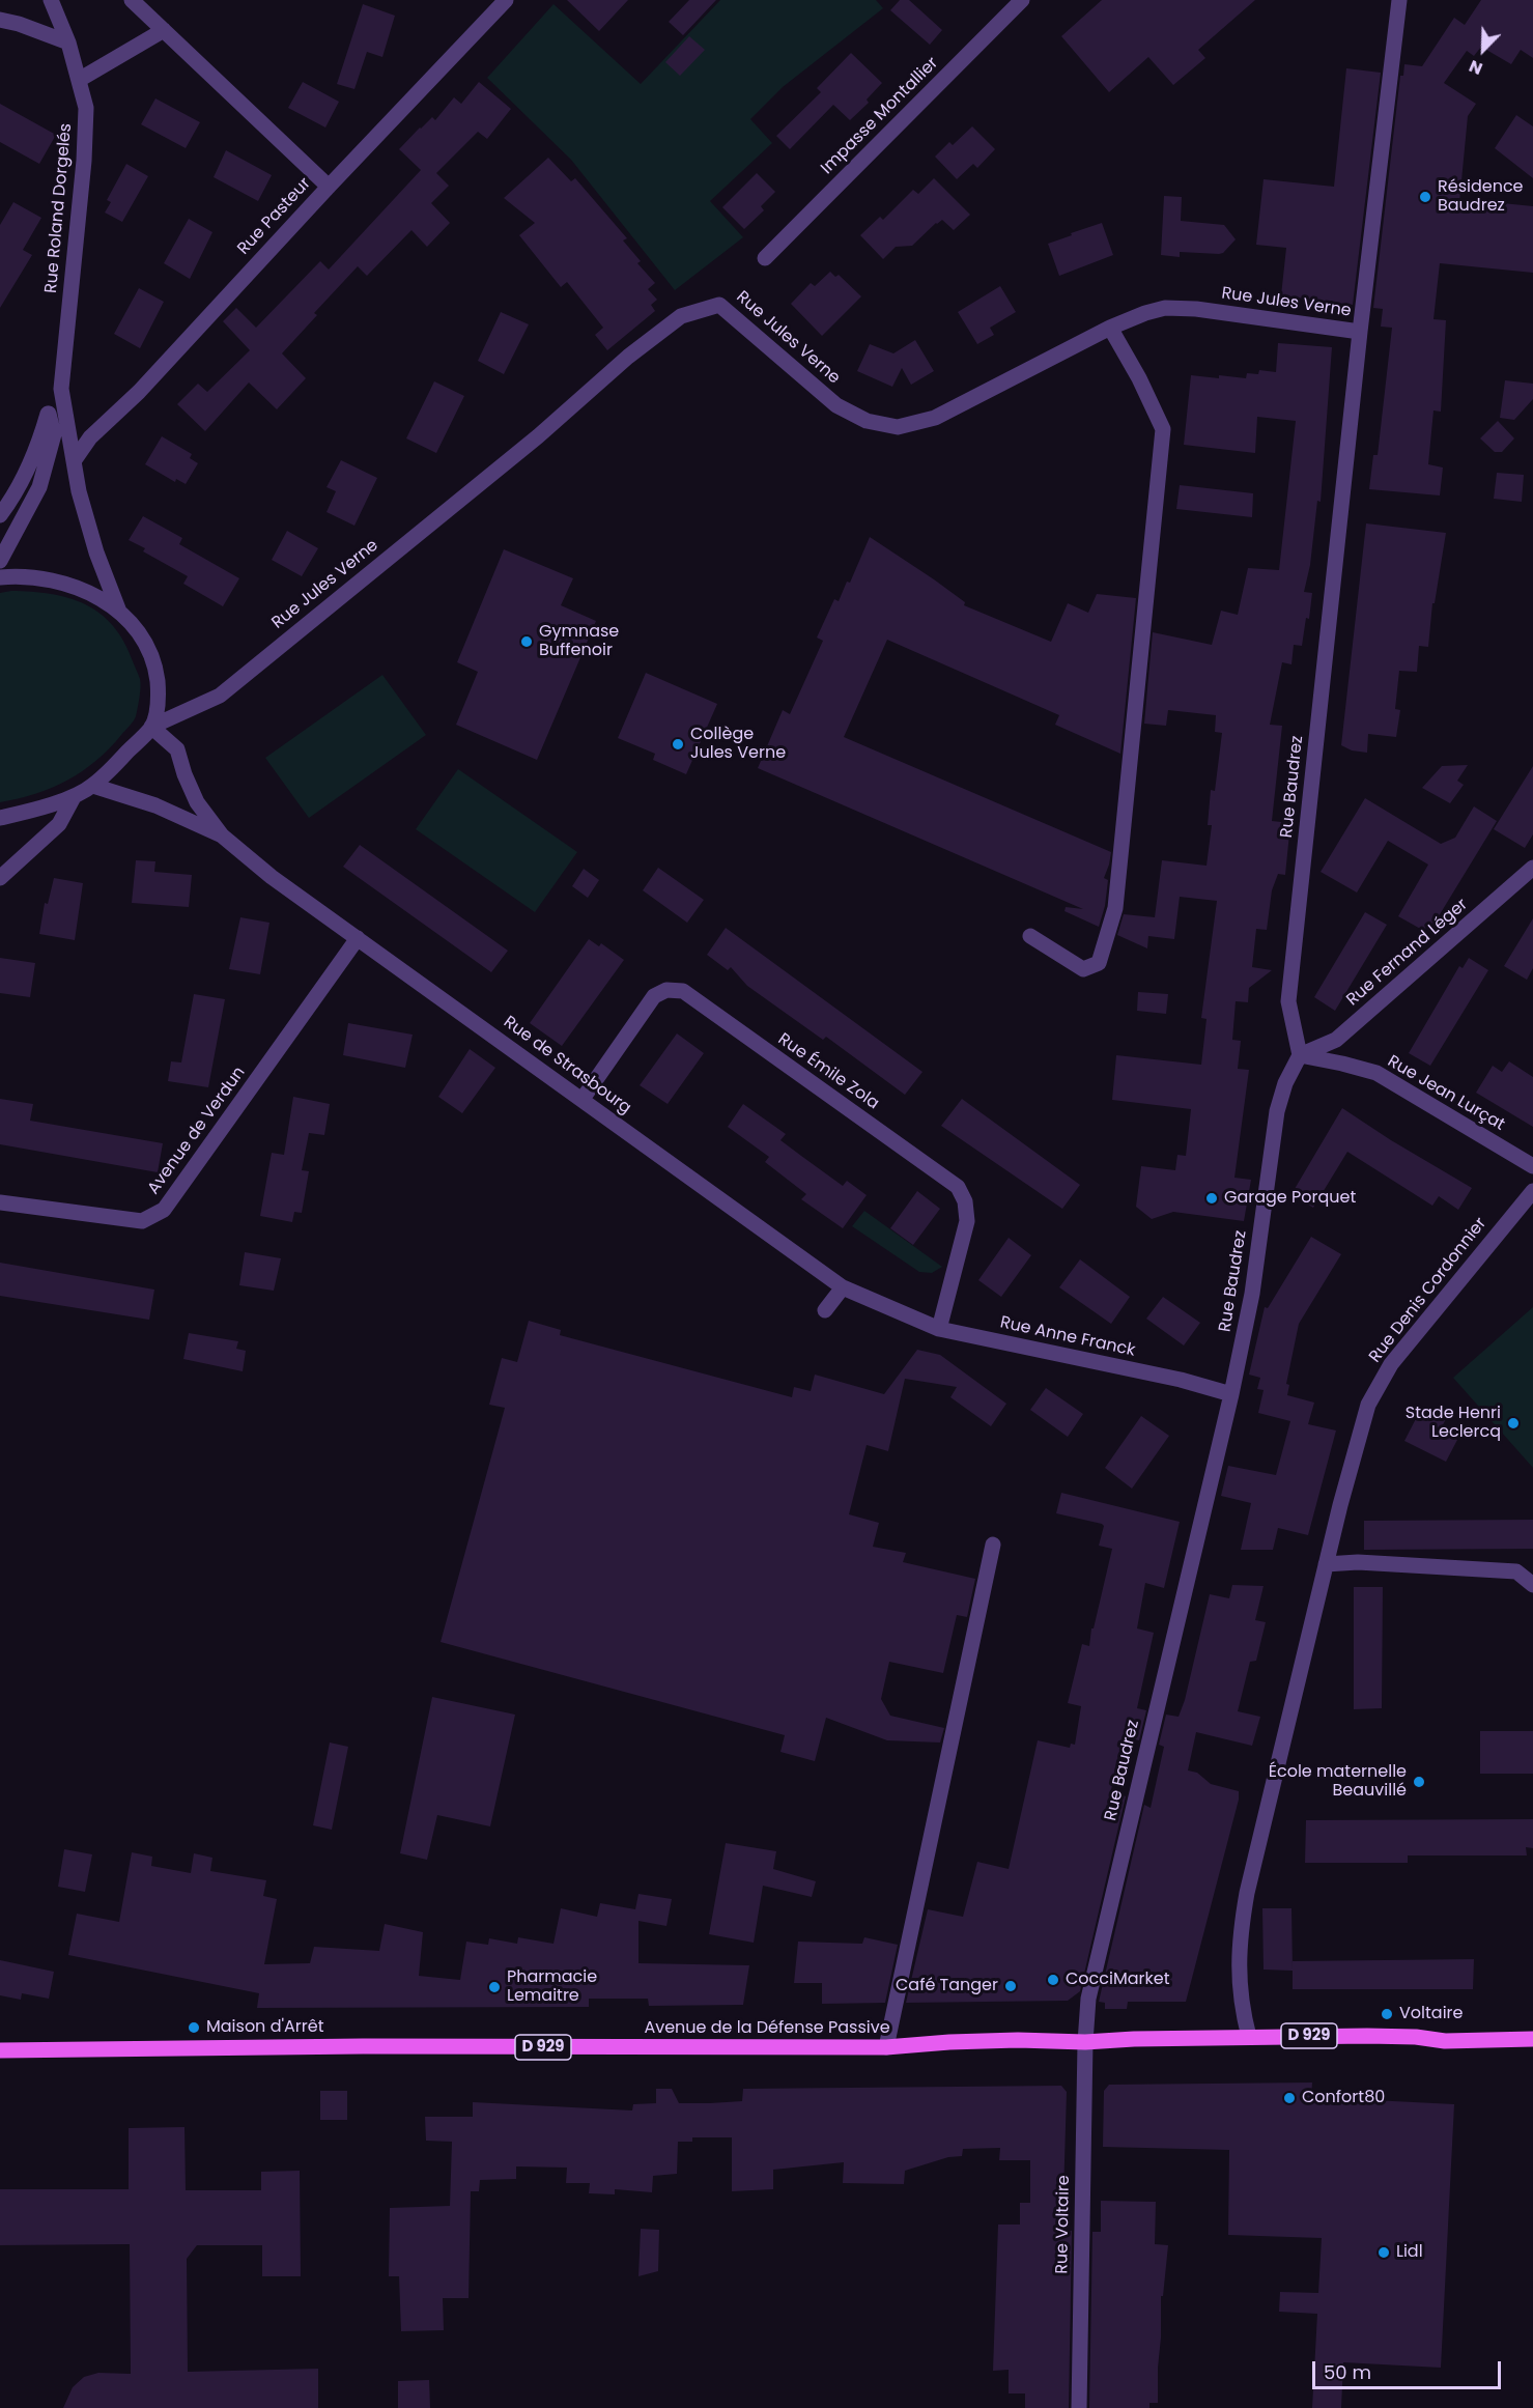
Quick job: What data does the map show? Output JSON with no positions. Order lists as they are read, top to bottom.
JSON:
{
  "streets": {
    "main road": ["Avenue de la Défense Passive", "D 929"],
    "street": [
      "Impasse Montallier",
      "Rue Roland Dorgelés",
      "Rue Pasteur",
      "Rue Jules Verne",
      "Rue Baudrez",
      "Rue Fernand Léger",
      "Rue de Strasbourg",
      "Rue Émile Zola",
      "Rue Jean Lurçat",
      "Avenue de Verdun",
      "Rue Denis Cordonnier",
      "Rue Anne Franck",
      "Rue Voltaire"
    ]
  },
  "crossings": [
    ["Rue Roland Dorgelés", "Rue Pasteur"],
    ["Rue Jules Verne", "Rue Baudrez"],
    ["Rue Baudrez", "Rue Fernand Léger"],
    ["Rue Baudrez", "Rue Jean Lurçat"],
    ["Rue Baudrez", "Rue Anne Franck"],
    ["Rue Baudrez", "Avenue de la Défense Passive"],
    ["Rue Baudrez", "Rue Voltaire"],
    ["Rue Fernand Léger", "Rue Jean Lurçat"],
    ["Rue de Strasbourg", "Rue Émile Zola"],
    ["Rue de Strasbourg", "Avenue de Verdun"],
    ["Rue de Strasbourg", "Rue Anne Franck"],
    ["Rue Émile Zola", "Rue Anne Franck"],
    ["Rue Denis Cordonnier", "Avenue de la Défense Passive"],
    ["Avenue de la Défense Passive", "Rue Voltaire"]
  ],
  "places": [
    "Résidence Baudrez",
    "Gymnase Buffenoir",
    "Collège Jules Verne",
    "Garage Porquet",
    "Stade Henri Leclercq",
    "École maternelle Beauvillé",
    "CocciMarket",
    "Café Tanger",
    "Pharmacie Lemaitre",
    "Voltaire",
    "Maison d'Arrêt",
    "Confort80",
    "Lidl"
  ],
  "scale_bar": "50 m",
  "north": "bottom left"
}
